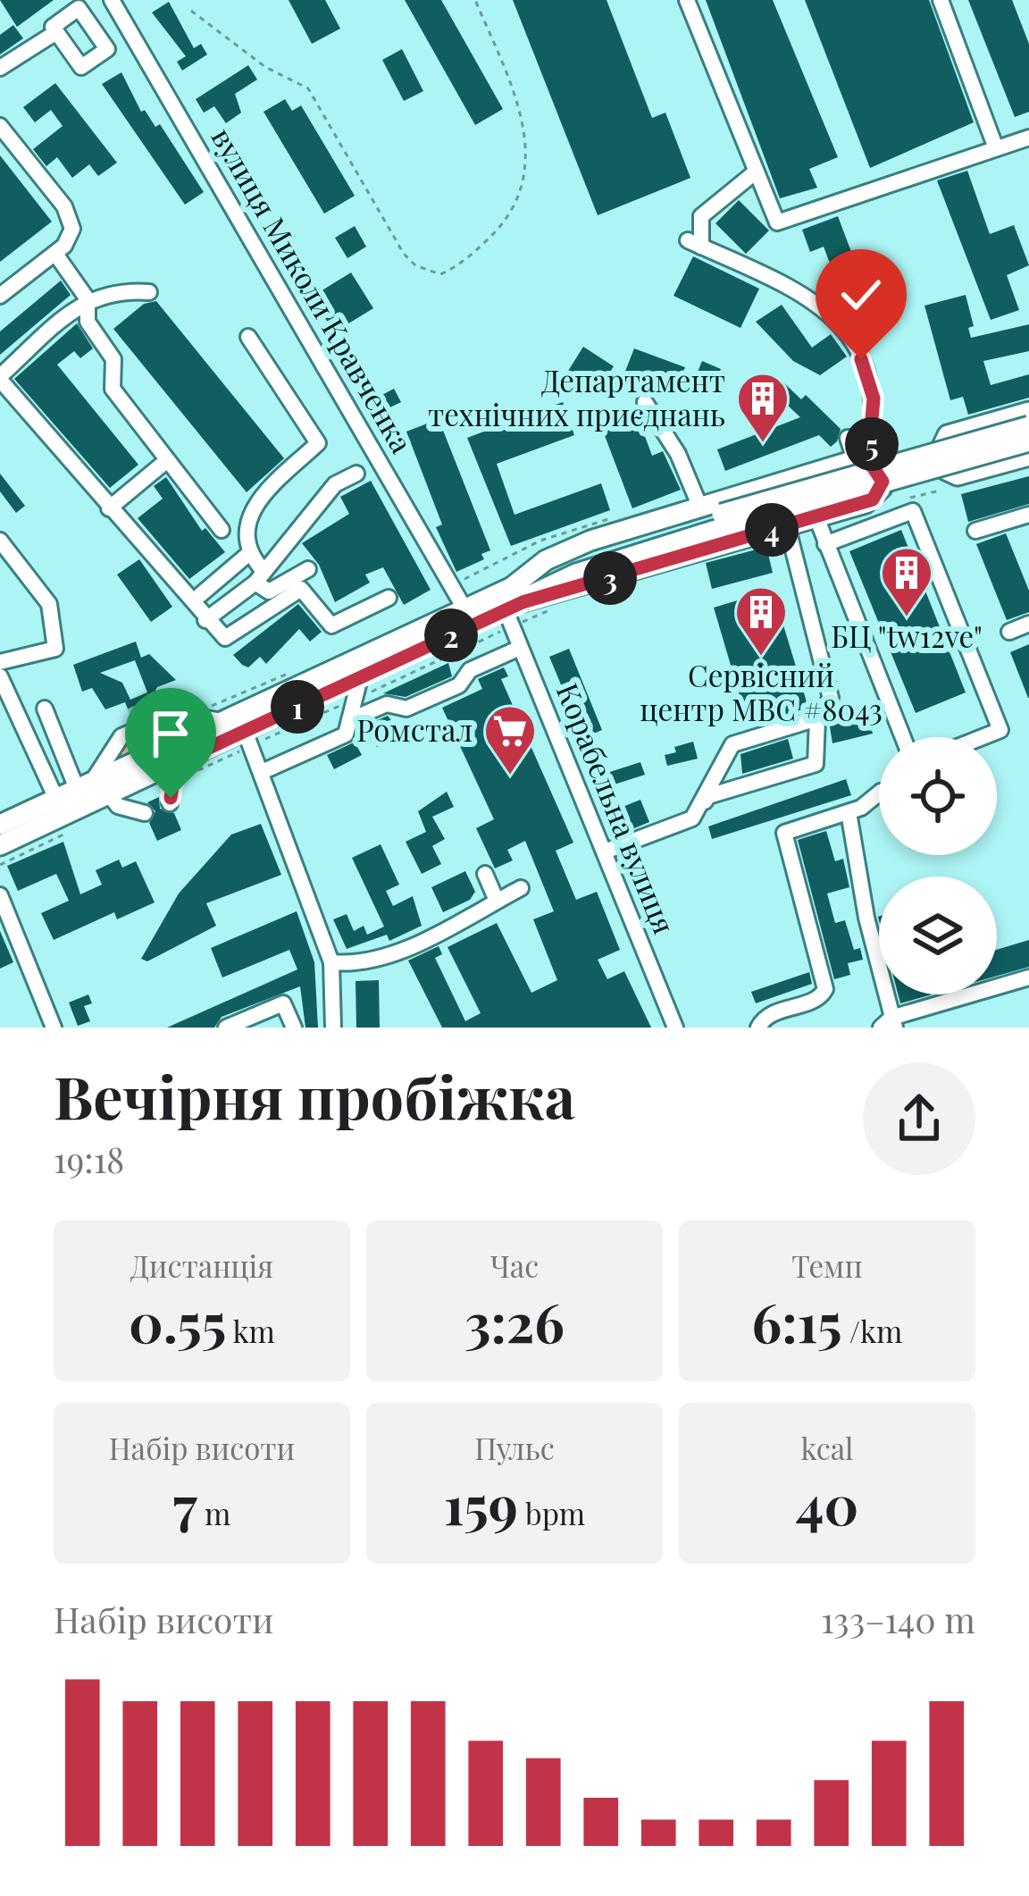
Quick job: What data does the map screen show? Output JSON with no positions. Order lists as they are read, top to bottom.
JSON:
{
  "streets": {
    "street": ["вулиця Миколи Кравченка", "Корабельна вулиця"]
  },
  "places": {
    "building": ["Департамент технічних приєднань", "БЦ \"tw12ve\"", "Сервісний центр МВС #8043"],
    "supermarket": ["Ромстал"]
  },
  "page": {
    "pins": [
      "5",
      "4",
      "3",
      "2",
      "1"
    ],
    "heading": ["Вечірня пробіжка", "19:18"],
    "stats": [
      ["Дистанція", "0.55 km"],
      ["Час", "3:26"],
      ["Темп", "6:15 /km"],
      ["Набір висоти", "7 m"],
      ["Пульс", "159 bpm"],
      ["kcal", "40"]
    ],
    "chart": ["Набір висоти", "133–140 m"]
  }
}
